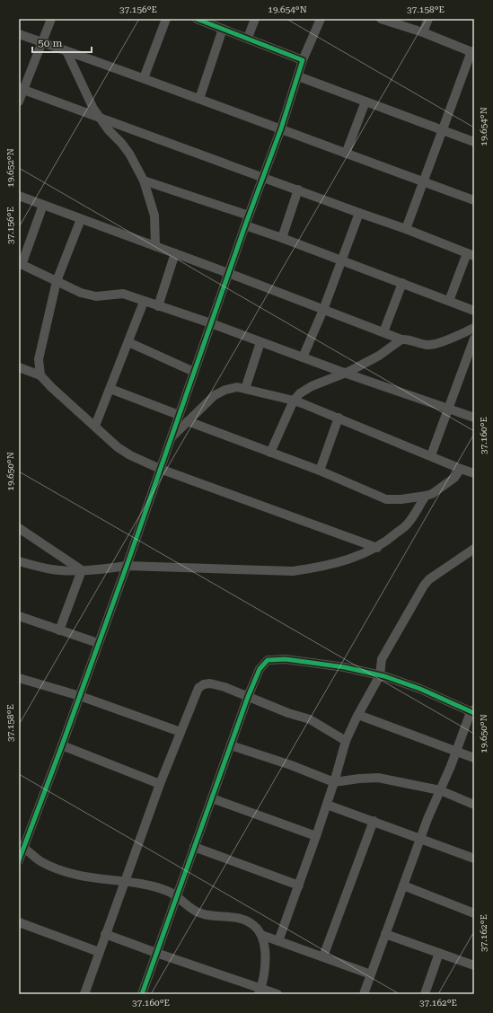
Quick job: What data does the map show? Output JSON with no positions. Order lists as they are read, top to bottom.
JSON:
{
  "scale_bar": "50 m",
  "coordinates": [
    "37.156°E",
    "19.654°N",
    "37.158°E",
    "19.652°N",
    "37.160°E",
    "19.650°N",
    "37.162°E"
  ]
}
